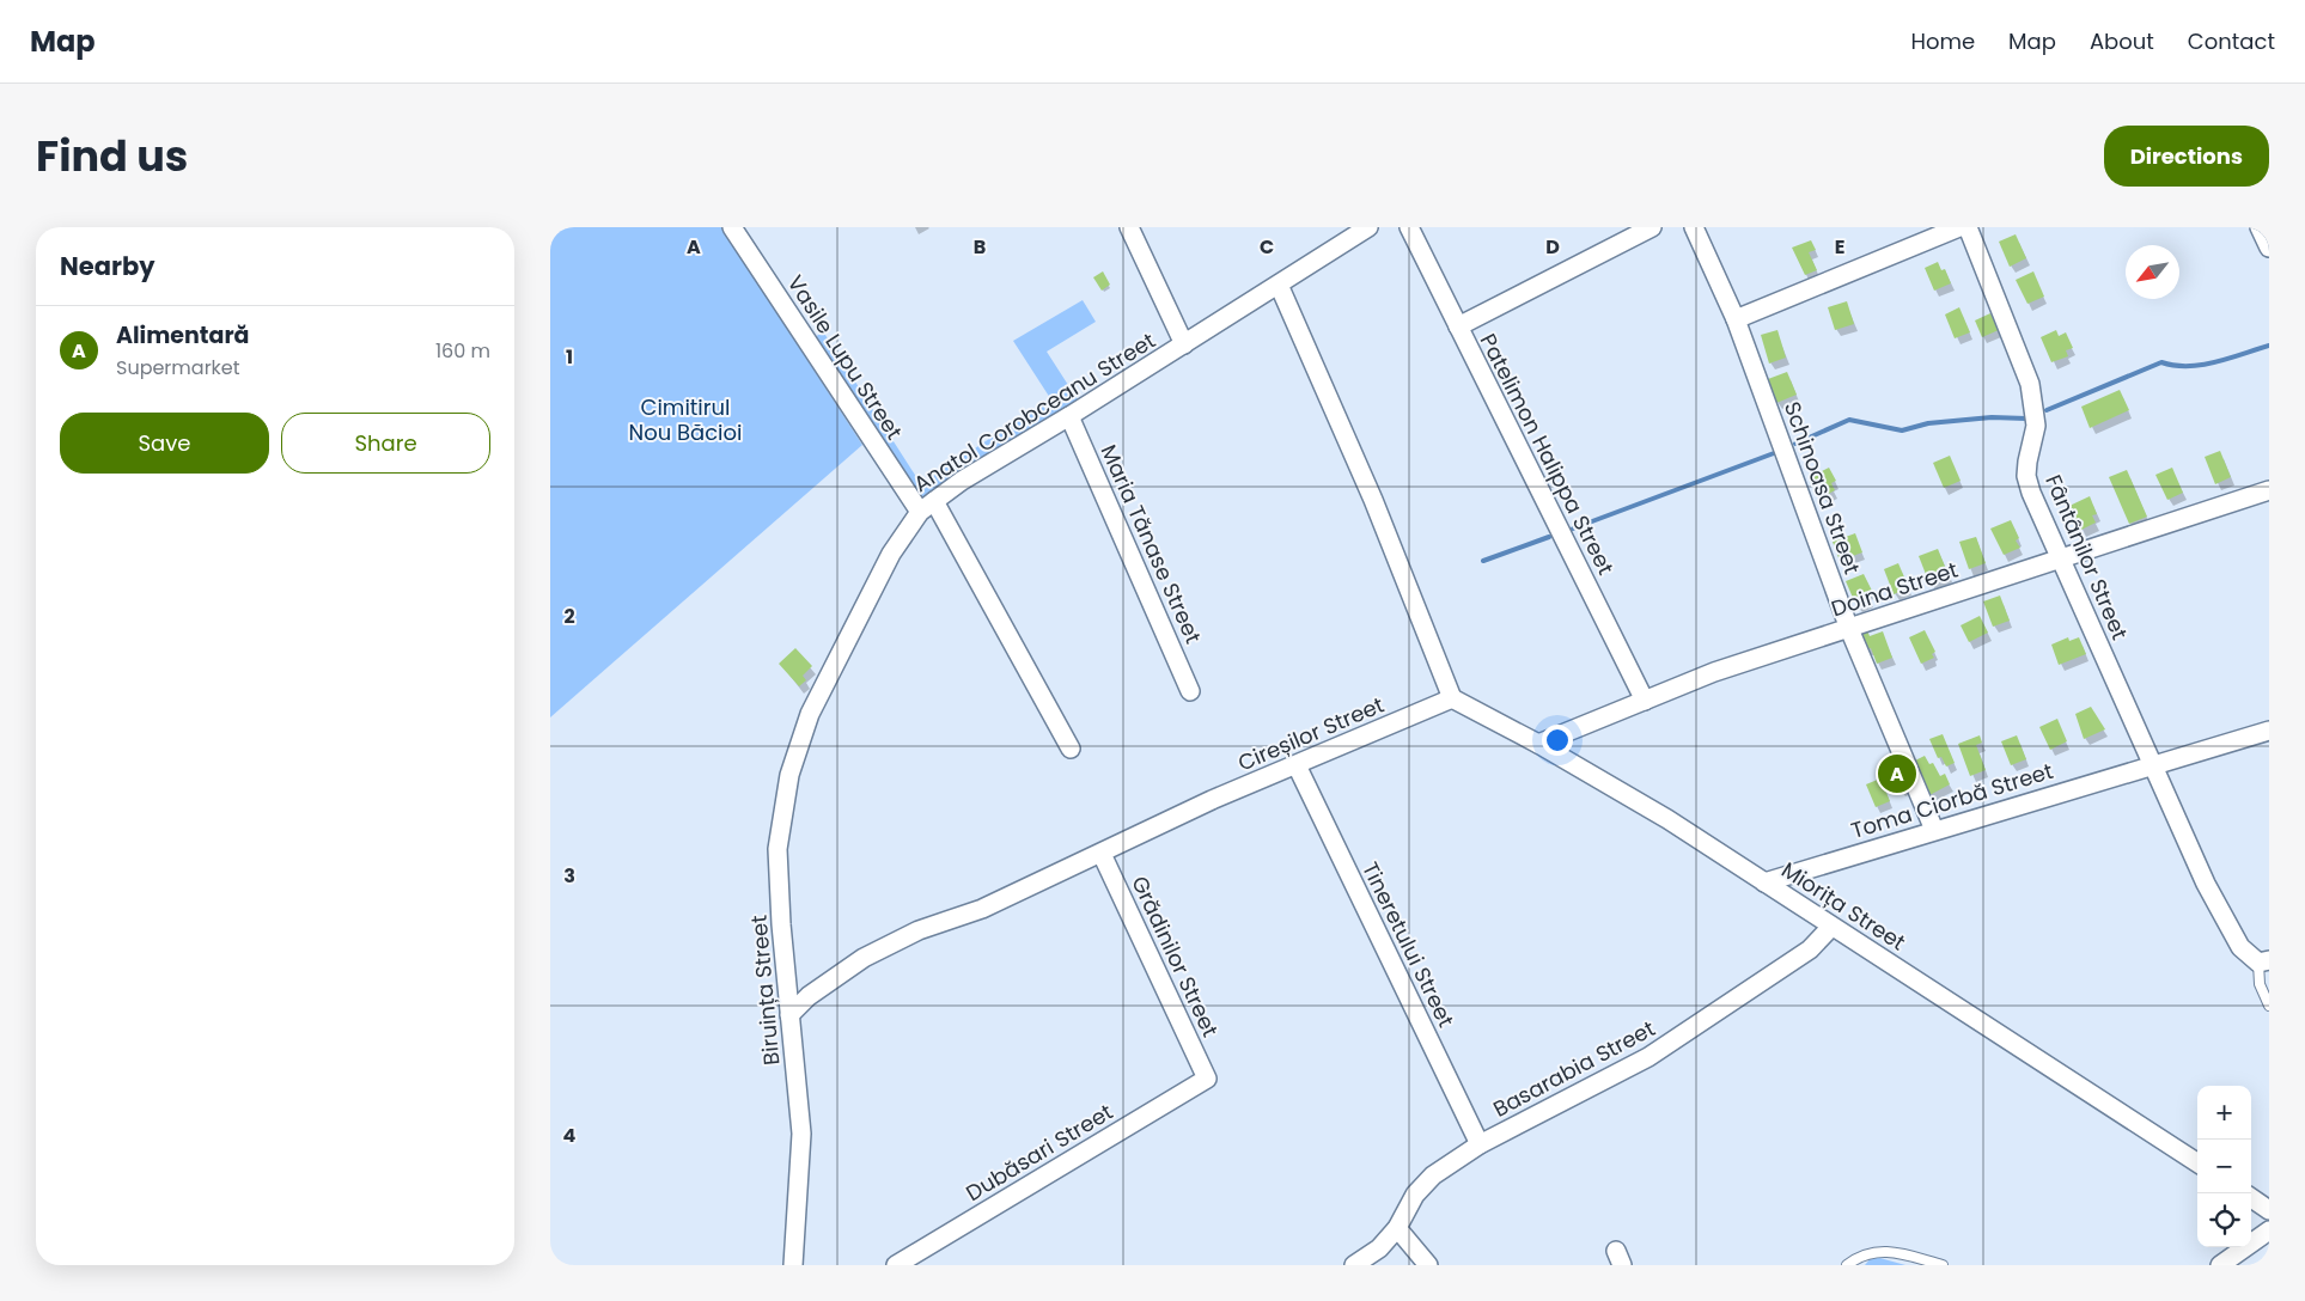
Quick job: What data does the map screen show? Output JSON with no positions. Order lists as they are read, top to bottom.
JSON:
{
  "streets": {
    "street": [
      "Vasile Lupu Street",
      "Anatol Corobceanu Street",
      "Patelimon Halippa Street",
      "Schinoasa Street",
      "Maria Tănase Street",
      "Fântânilor Street",
      "Doina Street",
      "Cireșilor Street",
      "Toma Ciorbă Street",
      "Miorița Street",
      "Tineretului Street",
      "Grădinilor Street",
      "Biruința Street",
      "Basarabia Street",
      "Dubăsari Street"
    ]
  },
  "crossings": [
    ["Vasile Lupu Street", "Anatol Corobceanu Street"],
    ["Anatol Corobceanu Street", "Maria Tănase Street"],
    ["Anatol Corobceanu Street", "Biruința Street"],
    ["Patelimon Halippa Street", "Doina Street"],
    ["Schinoasa Street", "Doina Street"],
    ["Schinoasa Street", "Toma Ciorbă Street"],
    ["Fântânilor Street", "Doina Street"],
    ["Fântânilor Street", "Toma Ciorbă Street"],
    ["Doina Street", "Miorița Street"],
    ["Cireșilor Street", "Miorița Street"],
    ["Cireșilor Street", "Tineretului Street"],
    ["Cireșilor Street", "Grădinilor Street"],
    ["Cireșilor Street", "Biruința Street"],
    ["Toma Ciorbă Street", "Miorița Street"],
    ["Miorița Street", "Basarabia Street"],
    ["Tineretului Street", "Basarabia Street"],
    ["Grădinilor Street", "Dubăsari Street"]
  ],
  "parks": ["Cimitirul Nou Băcioi"],
  "north": "bottom left",
  "page": {
    "header": "Map",
    "nav": [
      "Home",
      "Map",
      "About",
      "Contact"
    ],
    "title": "Find us",
    "buttons": [
      "Directions",
      ["Save", "Share"]
    ],
    "heading": "Nearby",
    "list": [
      {
        "mark": "A",
        "name": "Alimentară",
        "note": "Supermarket",
        "value": "160 m"
      }
    ],
    "pins": "A",
    "map_buttons": ["+", "−"]
  },
  "grid": {
    "columns": [
      "A",
      "B",
      "C",
      "D",
      "E"
    ],
    "rows": [
      "1",
      "2",
      "3",
      "4"
    ]
  }
}
